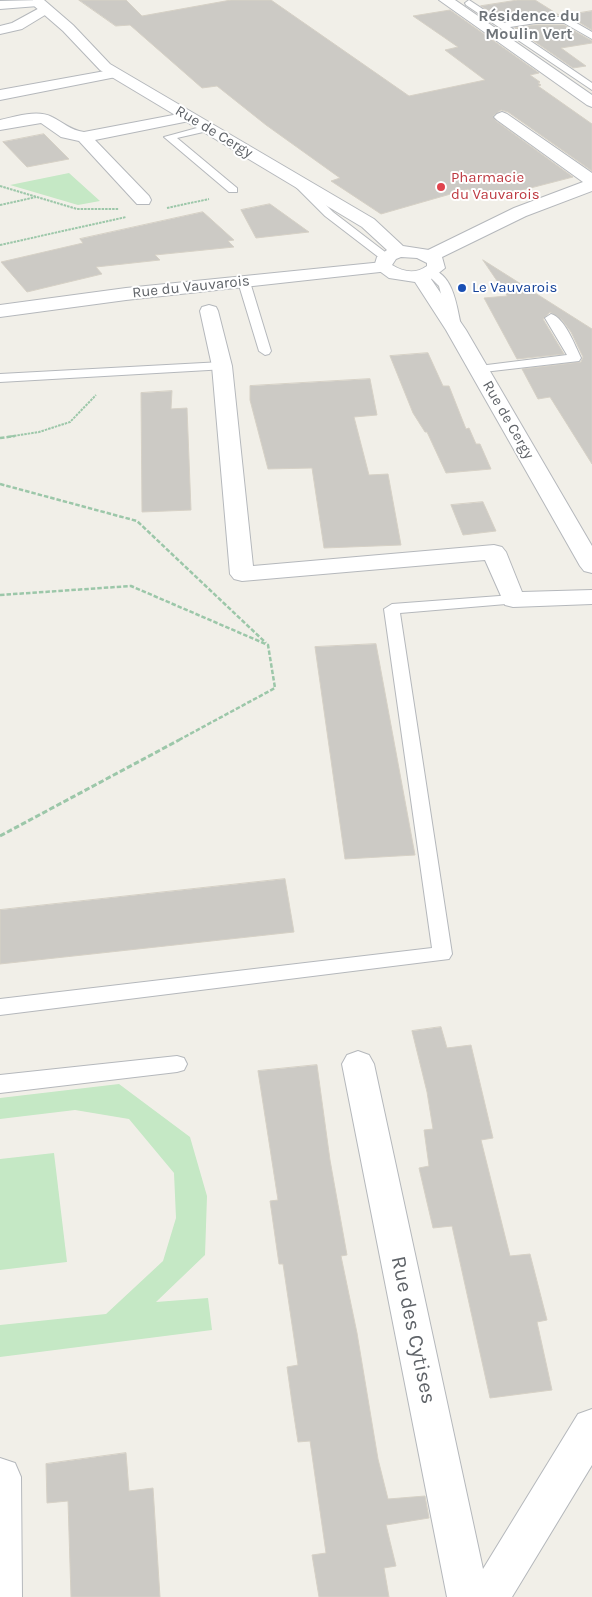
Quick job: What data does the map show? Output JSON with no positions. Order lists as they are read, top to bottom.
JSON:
{
  "streets": {
    "street": ["Rue de Cergy", "Rue du Vauvarois", "Rue des Cytises"]
  },
  "crossings": [
    ["Rue de Cergy", "Rue du Vauvarois"]
  ],
  "districts": ["Résidence du Moulin Vert"],
  "places": ["Pharmacie du Vauvarois", "Le Vauvarois"]
}
